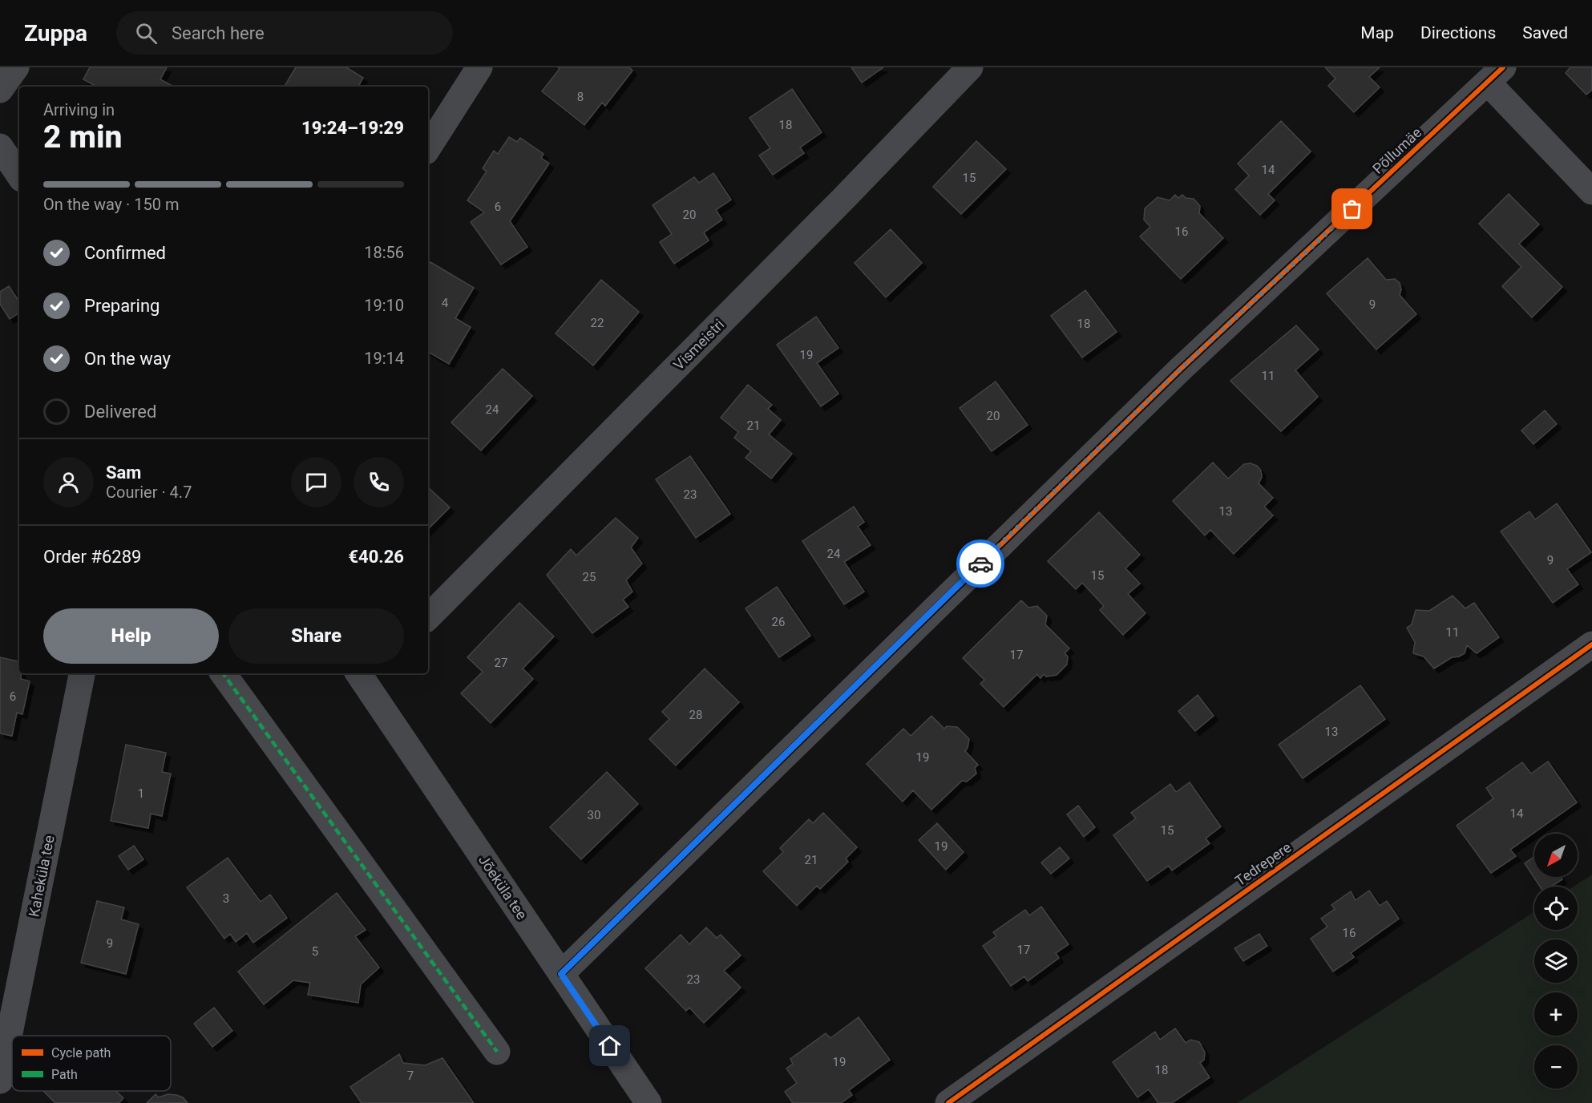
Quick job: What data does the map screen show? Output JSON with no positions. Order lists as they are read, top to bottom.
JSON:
{
  "streets": {
    "street": [
      "Põllumäe",
      "Vismeistri",
      "Tedrepere",
      "Kaheküla tee",
      "Jõeküla tee"
    ]
  },
  "crossings": [
    ["Põllumäe", "Jõeküla tee"]
  ],
  "house_numbers": [
    "8",
    "18",
    "14",
    "15",
    "6",
    "20",
    "16",
    "4",
    "9",
    "22",
    "18",
    "19",
    "11",
    "24",
    "20",
    "21",
    "23",
    "13",
    "24",
    "9",
    "15",
    "25",
    "26",
    "11",
    "17",
    "27",
    "6",
    "28",
    "13",
    "19",
    "1",
    "14",
    "30",
    "15",
    "19",
    "21",
    "3",
    "16",
    "9",
    "17",
    "5",
    "23",
    "19",
    "18",
    "7"
  ],
  "legend": ["Cycle path", "Path"],
  "north": "bottom left",
  "page": {
    "header": "Zuppa",
    "search": "Search here",
    "nav": ["Map", "Directions", "Saved"],
    "heading": ["2 min", "Arriving in", "19:24–19:29"],
    "panel": [
      "Sam",
      "Courier · 4.7",
      "Order #6289",
      "€40.26"
    ],
    "bar": "On the way · 150 m",
    "list": [
      ["Confirmed", "18:56"],
      ["Preparing", "19:10"],
      ["On the way", "19:14"],
      "Delivered"
    ],
    "buttons": ["Help", "Share"],
    "map_buttons": ["+", "−"]
  }
}
